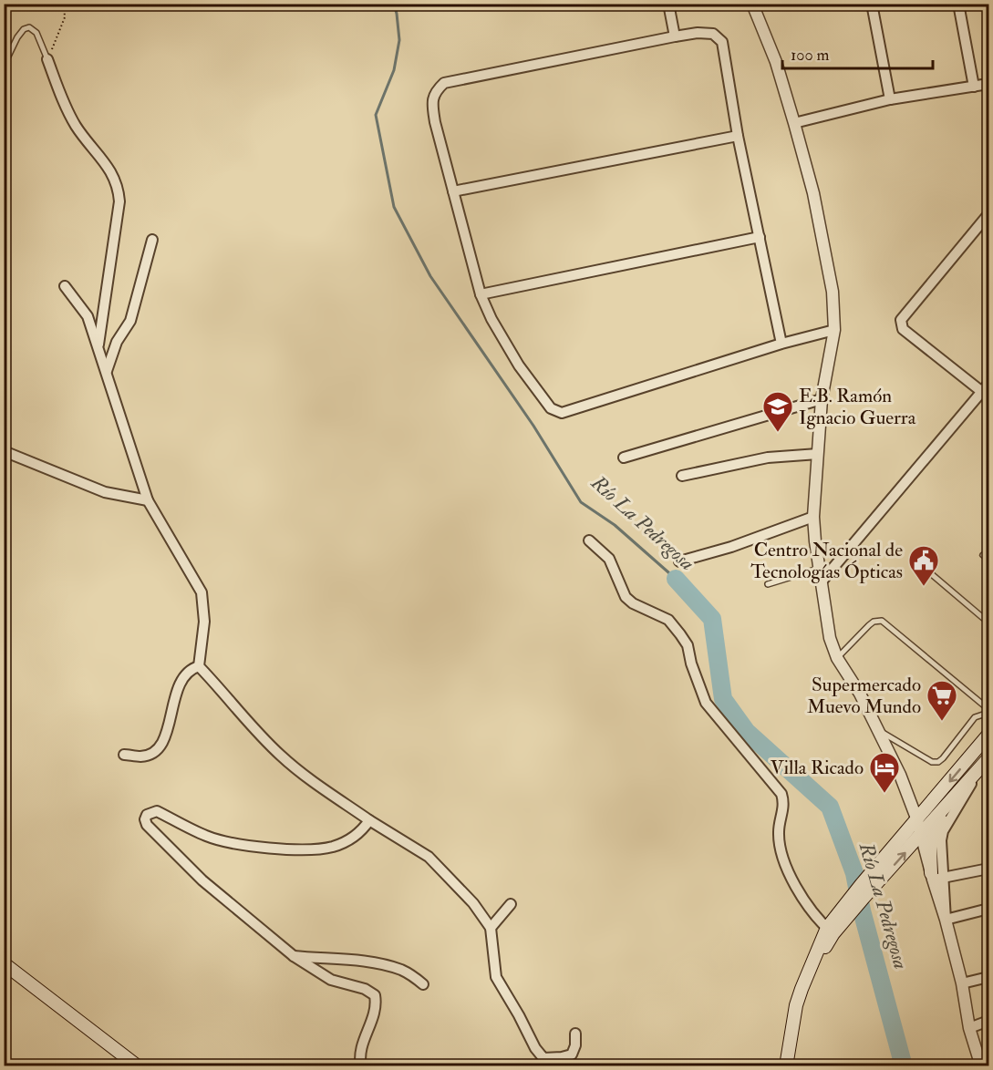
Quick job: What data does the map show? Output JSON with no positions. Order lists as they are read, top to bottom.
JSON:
{
  "water": ["Río La Pedregosa"],
  "places": {
    "school or university": ["E.B. Ramón Ignacio Guerra"],
    "public building": ["Centro Nacional de Tecnologías Ópticas"],
    "supermarket": ["Supermercado Muevo Mundo"],
    "hotel": ["Villa Ricado"]
  },
  "scale_bar": "100 m"
}
